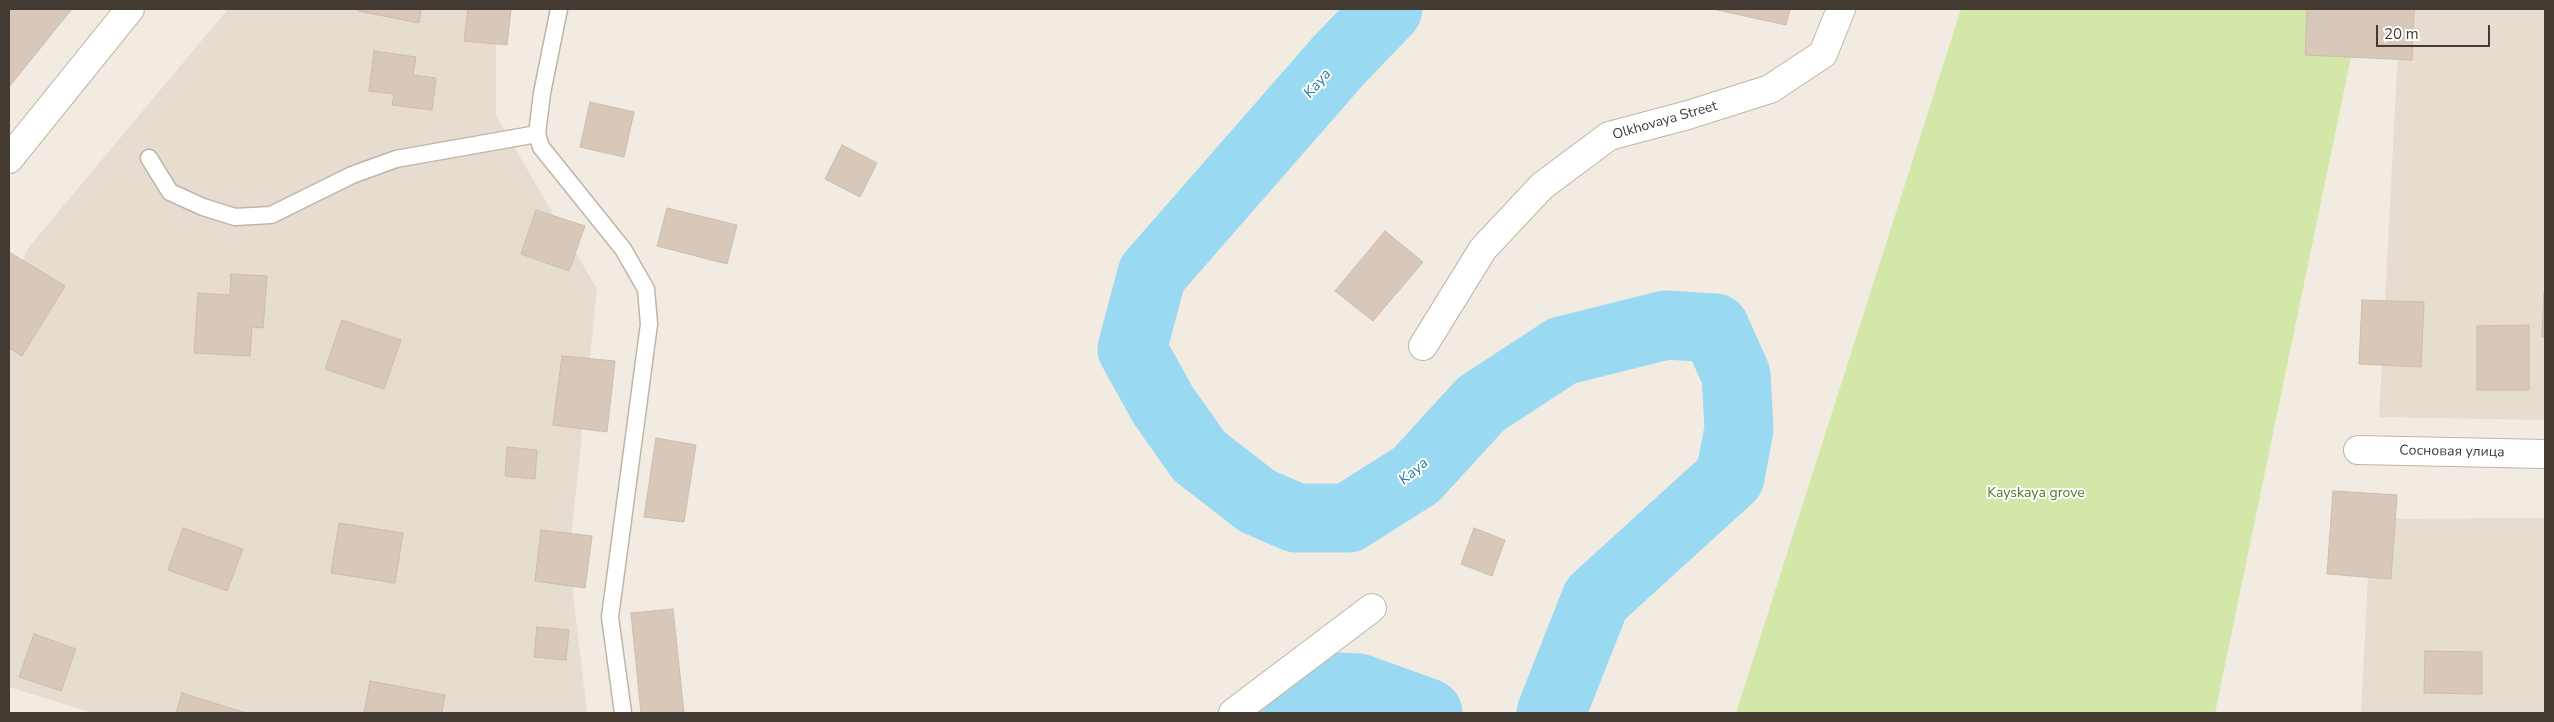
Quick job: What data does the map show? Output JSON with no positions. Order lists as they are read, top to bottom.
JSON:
{
  "streets": {
    "street": ["Olkhovaya Street", "Сосновая улица"]
  },
  "water": ["Kaya"],
  "parks": ["Kayskaya grove"],
  "scale_bar": "20 m"
}
